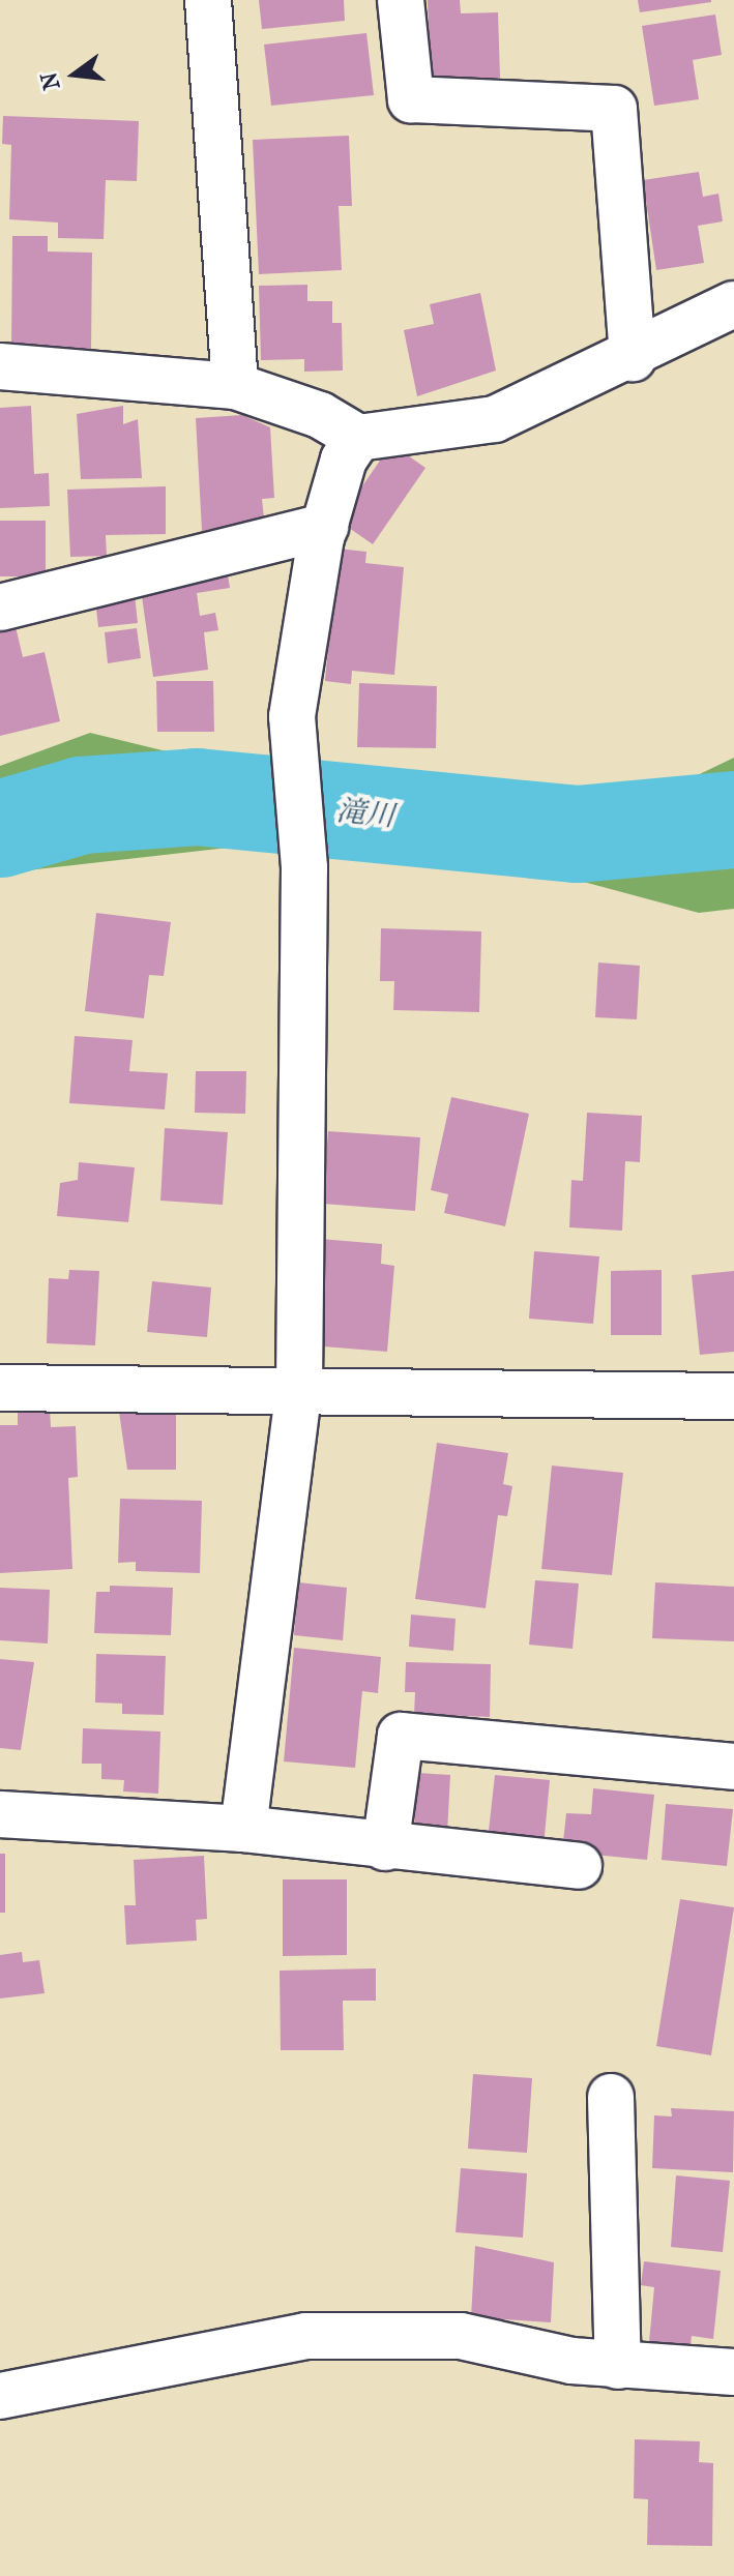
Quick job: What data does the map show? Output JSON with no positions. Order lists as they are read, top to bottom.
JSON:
{
  "water": ["滝川"],
  "north": "left"
}
